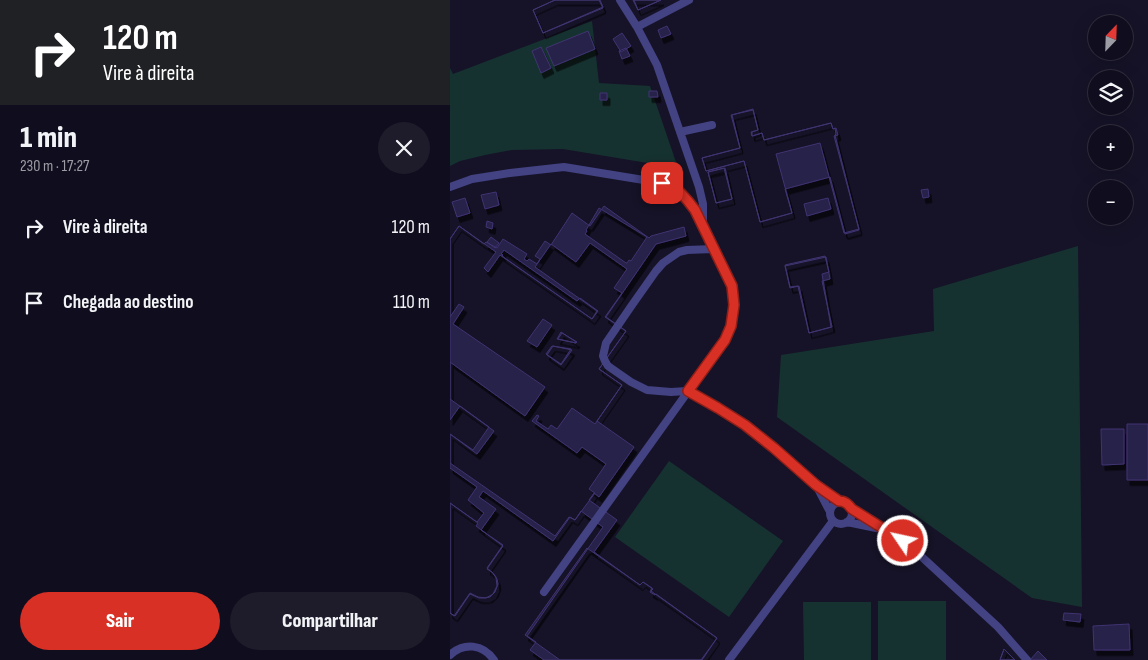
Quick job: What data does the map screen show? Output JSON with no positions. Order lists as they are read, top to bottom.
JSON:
{
  "north": "top right",
  "page": {
    "turn": ["120 m", "Vire à direita"],
    "map_buttons": ["+", "−"],
    "heading": ["1 min", "230 m · 17:27"],
    "list": [
      {
        "name": "Vire à direita",
        "value": "120 m"
      },
      {
        "name": "Chegada ao destino",
        "value": "110 m"
      }
    ],
    "buttons": ["Sair", "Compartilhar"]
  }
}
